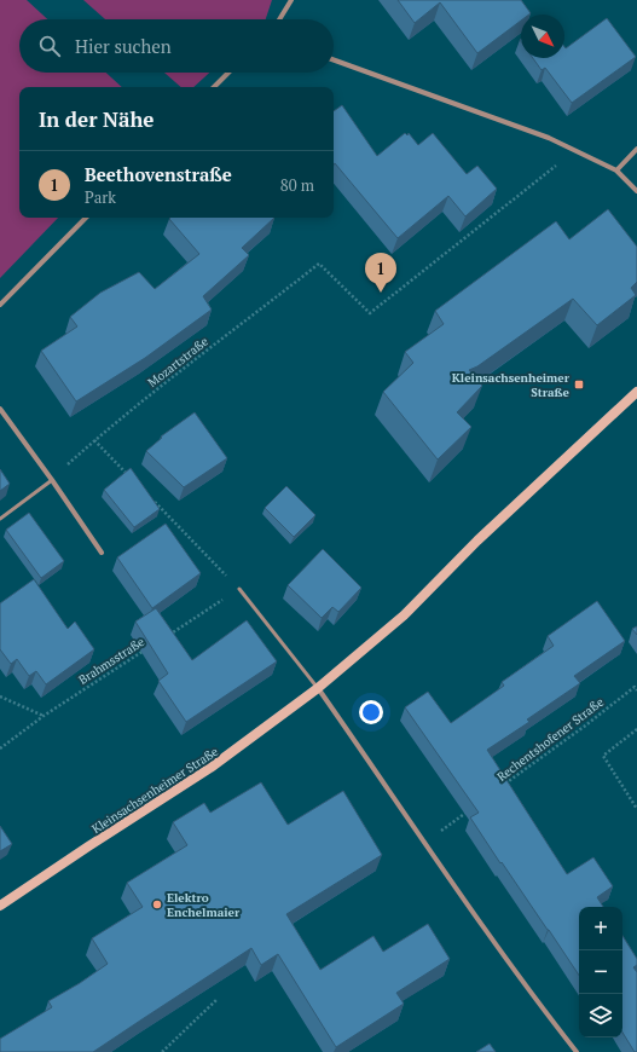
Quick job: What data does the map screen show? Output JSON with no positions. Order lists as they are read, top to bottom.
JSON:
{
  "streets": {
    "main road": ["Kleinsachsenheimer Straße"],
    "path": ["Mozartstraße", "Brahmsstraße", "Rechentshofener Straße"]
  },
  "places": {
    "transit": ["Kleinsachsenheimer Straße"],
    "other": ["Elektro Enchelmaier"]
  },
  "north": "bottom right",
  "page": {
    "search": "Hier suchen",
    "heading": "In der Nähe",
    "list": [
      {
        "mark": "1",
        "name": "Beethovenstraße",
        "note": "Park",
        "value": "80 m"
      }
    ],
    "pins": "1",
    "map_buttons": ["+", "−"]
  }
}
